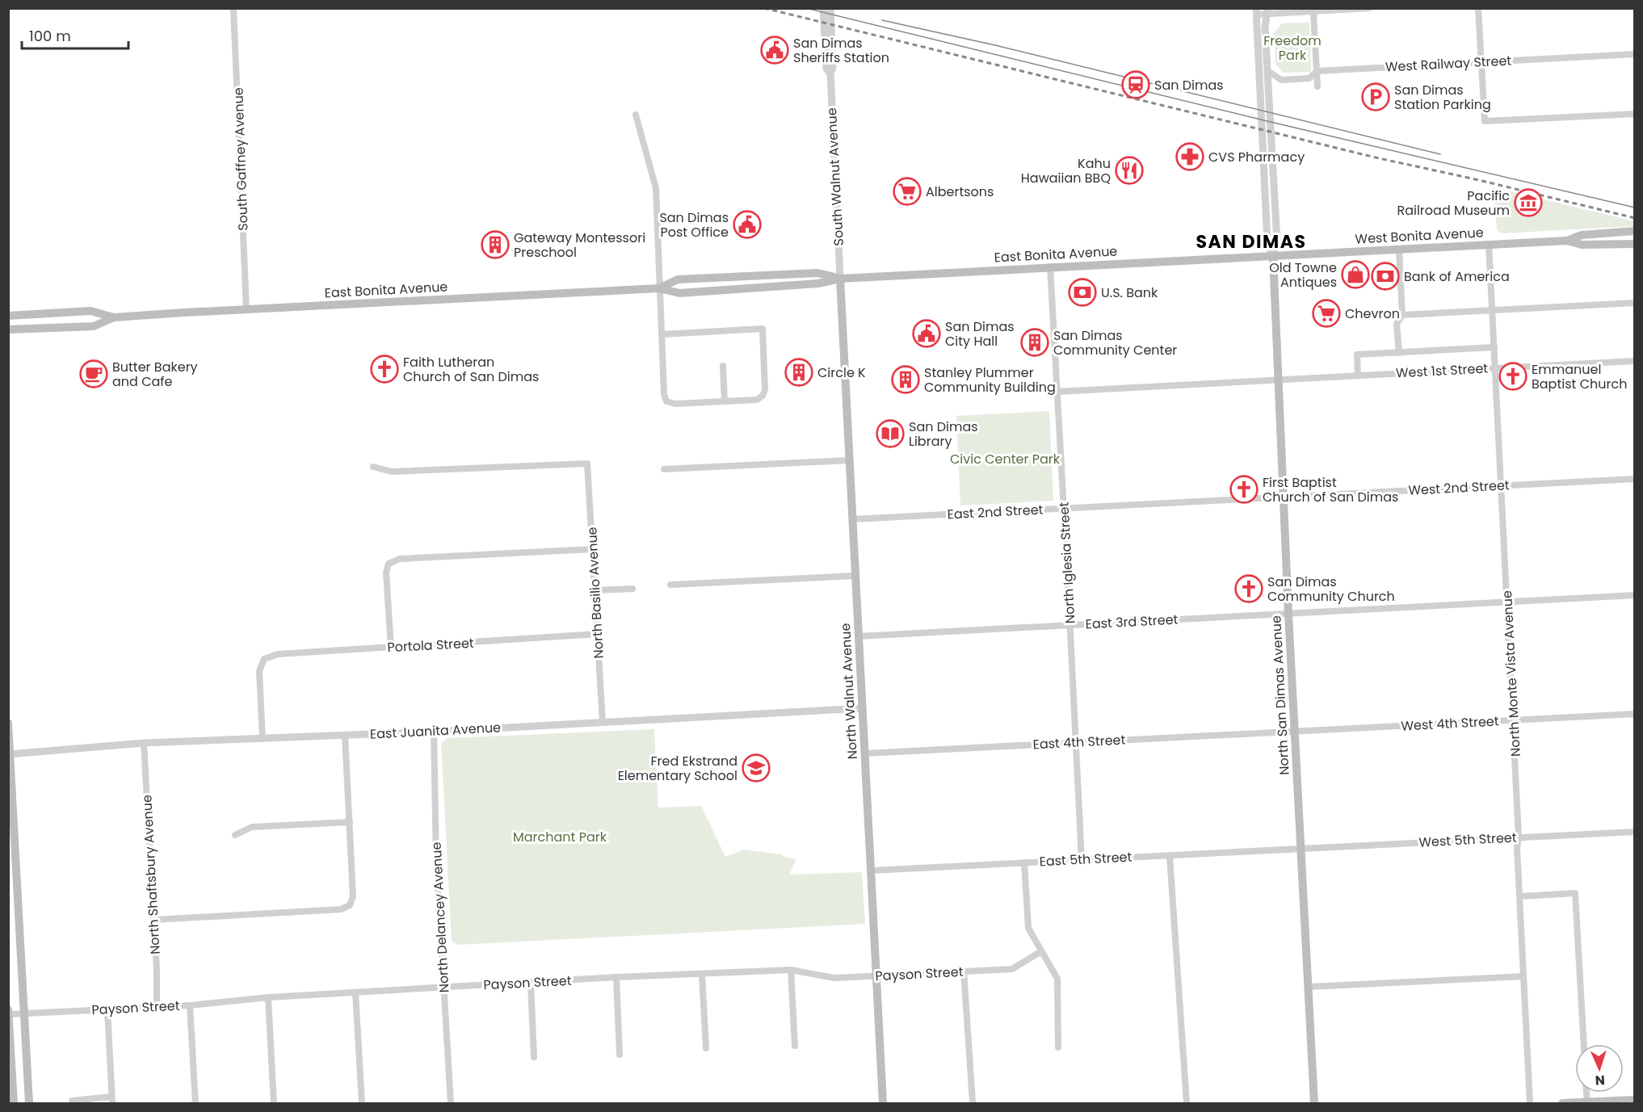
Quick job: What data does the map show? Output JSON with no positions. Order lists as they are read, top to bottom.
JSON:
{
  "streets": {
    "main road": [
      "West Bonita Avenue",
      "East Bonita Avenue",
      "North Walnut Avenue",
      "North San Dimas Avenue"
    ],
    "street": [
      "West Railway Street",
      "South Gaffney Avenue",
      "South Walnut Avenue",
      "West 1st Street",
      "West 2nd Street",
      "East 2nd Street",
      "North Iglesia Street",
      "North Basilio Avenue",
      "East 3rd Street",
      "Portola Street",
      "North Monte Vista Avenue",
      "West 4th Street",
      "East Juanita Avenue",
      "East 4th Street",
      "West 5th Street",
      "East 5th Street",
      "North Shaftsbury Avenue",
      "North Delancey Avenue",
      "Payson Street"
    ]
  },
  "crossings": [
    ["South Gaffney Avenue", "East Bonita Avenue"],
    ["South Walnut Avenue", "East Bonita Avenue"],
    ["South Walnut Avenue", "North Walnut Avenue"],
    ["West Bonita Avenue", "East Bonita Avenue"],
    ["West Bonita Avenue", "North Monte Vista Avenue"],
    ["West Bonita Avenue", "North San Dimas Avenue"],
    ["East Bonita Avenue", "North Iglesia Street"],
    ["East Bonita Avenue", "North Walnut Avenue"],
    ["East Bonita Avenue", "North San Dimas Avenue"],
    ["West 1st Street", "North Iglesia Street"],
    ["West 1st Street", "North Monte Vista Avenue"],
    ["West 1st Street", "North San Dimas Avenue"],
    ["West 2nd Street", "East 2nd Street"],
    ["West 2nd Street", "North Monte Vista Avenue"],
    ["West 2nd Street", "North San Dimas Avenue"],
    ["East 2nd Street", "North Iglesia Street"],
    ["East 2nd Street", "North Walnut Avenue"],
    ["East 2nd Street", "North San Dimas Avenue"],
    ["North Iglesia Street", "East 3rd Street"],
    ["North Iglesia Street", "East 4th Street"],
    ["North Iglesia Street", "East 5th Street"],
    ["North Basilio Avenue", "Portola Street"],
    ["North Basilio Avenue", "East Juanita Avenue"],
    ["East 3rd Street", "North Monte Vista Avenue"],
    ["East 3rd Street", "North Walnut Avenue"],
    ["East 3rd Street", "North San Dimas Avenue"],
    ["Portola Street", "East Juanita Avenue"],
    ["North Monte Vista Avenue", "West 4th Street"],
    ["North Monte Vista Avenue", "West 5th Street"],
    ["North Walnut Avenue", "East Juanita Avenue"],
    ["North Walnut Avenue", "East 4th Street"],
    ["North Walnut Avenue", "East 5th Street"],
    ["North Walnut Avenue", "Payson Street"],
    ["North San Dimas Avenue", "West 4th Street"],
    ["North San Dimas Avenue", "East 4th Street"],
    ["North San Dimas Avenue", "West 5th Street"],
    ["North San Dimas Avenue", "East 5th Street"],
    ["West 4th Street", "East 4th Street"],
    ["East Juanita Avenue", "North Shaftsbury Avenue"],
    ["East Juanita Avenue", "North Delancey Avenue"],
    ["West 5th Street", "East 5th Street"],
    ["North Shaftsbury Avenue", "Payson Street"],
    ["North Delancey Avenue", "Payson Street"]
  ],
  "districts": ["SAN DIMAS"],
  "parks": ["Freedom Park", "Civic Center Park", "Marchant Park"],
  "places": {
    "public building": ["San Dimas Sheriffs Station", "San Dimas Post Office", "San Dimas City Hall"],
    "station": ["San Dimas"],
    "parking": ["San Dimas Station Parking"],
    "pharmacy": ["CVS Pharmacy"],
    "restaurant": ["Kahu Hawaiian BBQ"],
    "supermarket": ["Albertsons", "Chevron"],
    "museum": ["Pacific Railroad Museum"],
    "building": [
      "Gateway Montessori Preschool",
      "San Dimas Community Center",
      "Circle K",
      "Stanley Plummer Community Building"
    ],
    "shop": ["Old Towne Antiques"],
    "bank": ["Bank of America", "U.S. Bank"],
    "church": [
      "Faith Lutheran Church of San Dimas",
      "Emmanuel Baptist Church",
      "First Baptist Church of San Dimas",
      "San Dimas Community Church"
    ],
    "cafe": ["Butter Bakery and Cafe"],
    "library": ["San Dimas Library"],
    "school or university": ["Fred Ekstrand Elementary School"]
  },
  "scale_bar": "100 m",
  "north": "bottom"
}
